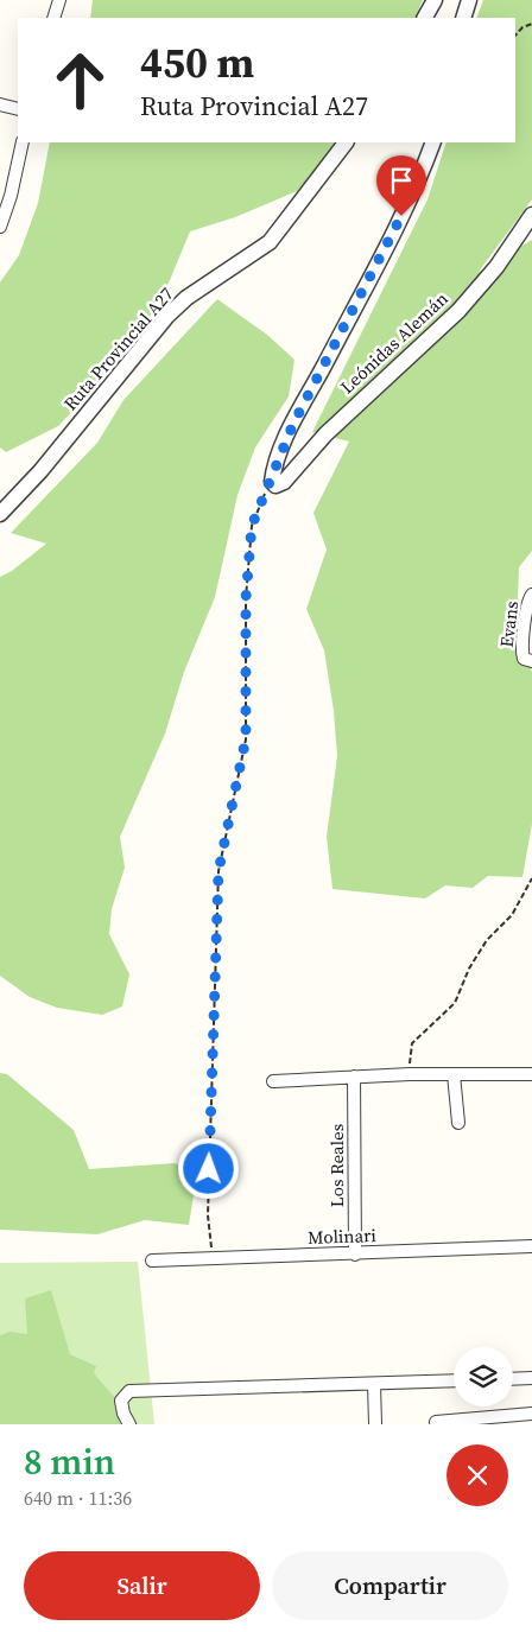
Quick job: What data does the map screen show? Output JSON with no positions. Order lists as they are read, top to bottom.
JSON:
{
  "streets": {
    "street": [
      "Leónidas Alemán",
      "Ruta Provincial A27",
      "Evans",
      "Los Reales",
      "Molinari"
    ]
  },
  "crossings": [
    ["Los Reales", "Molinari"]
  ],
  "page": {
    "turn": ["450 m", "Ruta Provincial A27"],
    "heading": ["8 min", "640 m · 11:36"],
    "buttons": ["Salir", "Compartir"]
  }
}
